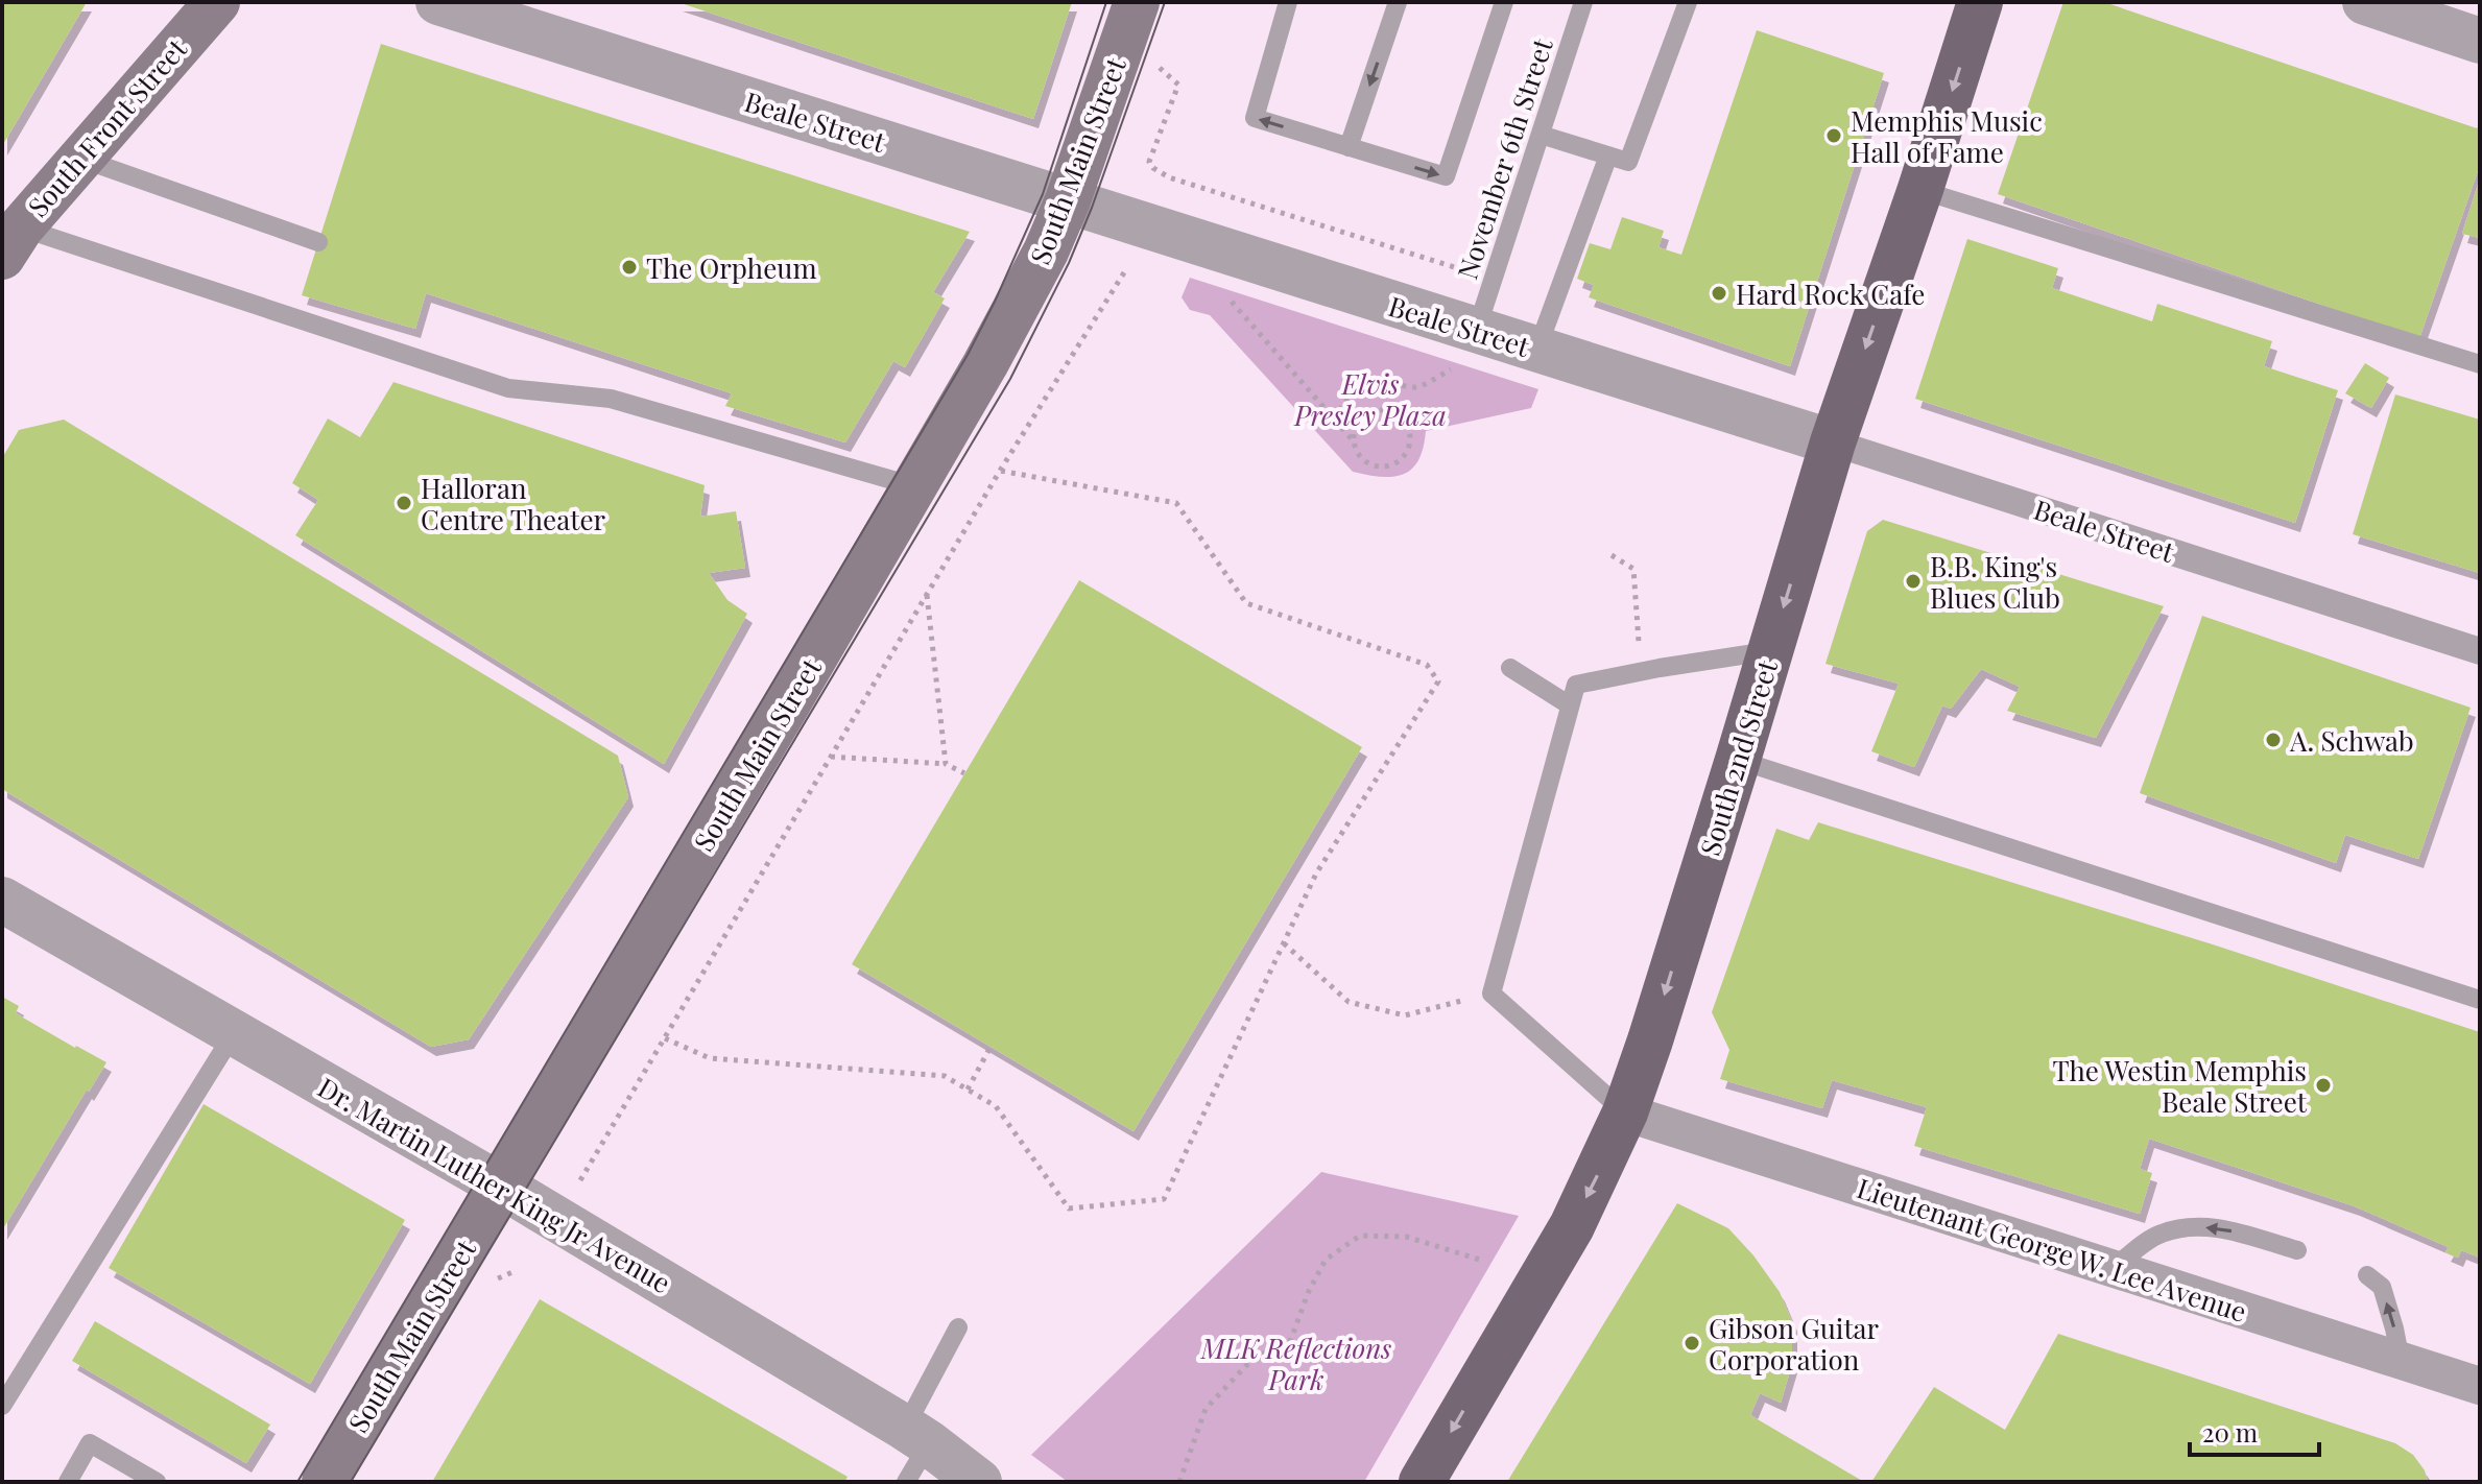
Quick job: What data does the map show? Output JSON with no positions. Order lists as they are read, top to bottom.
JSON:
{
  "streets": {
    "main road": ["South Front Street", "South Main Street", "South 2nd Street"],
    "street": ["Beale Street", "Dr. Martin Luther King Jr Avenue", "Lieutenant George W. Lee Avenue"],
    "lane": ["November 6th Street"]
  },
  "crossings": [
    ["Beale Street", "November 6th Street"],
    ["Beale Street", "South Main Street"],
    ["Beale Street", "South 2nd Street"],
    ["South Main Street", "Dr. Martin Luther King Jr Avenue"],
    ["South 2nd Street", "Lieutenant George W. Lee Avenue"]
  ],
  "one_way": ["South 2nd Street"],
  "parks": ["Elvis Presley Plaza", "MLK Reflections Park"],
  "places": [
    "Memphis Music Hall of Fame",
    "The Orpheum",
    "Hard Rock Cafe",
    "Halloran Centre Theater",
    "B.B. King's Blues Club",
    "A. Schwab",
    "The Westin Memphis Beale Street",
    "Gibson Guitar Corporation"
  ],
  "scale_bar": "20 m"
}
